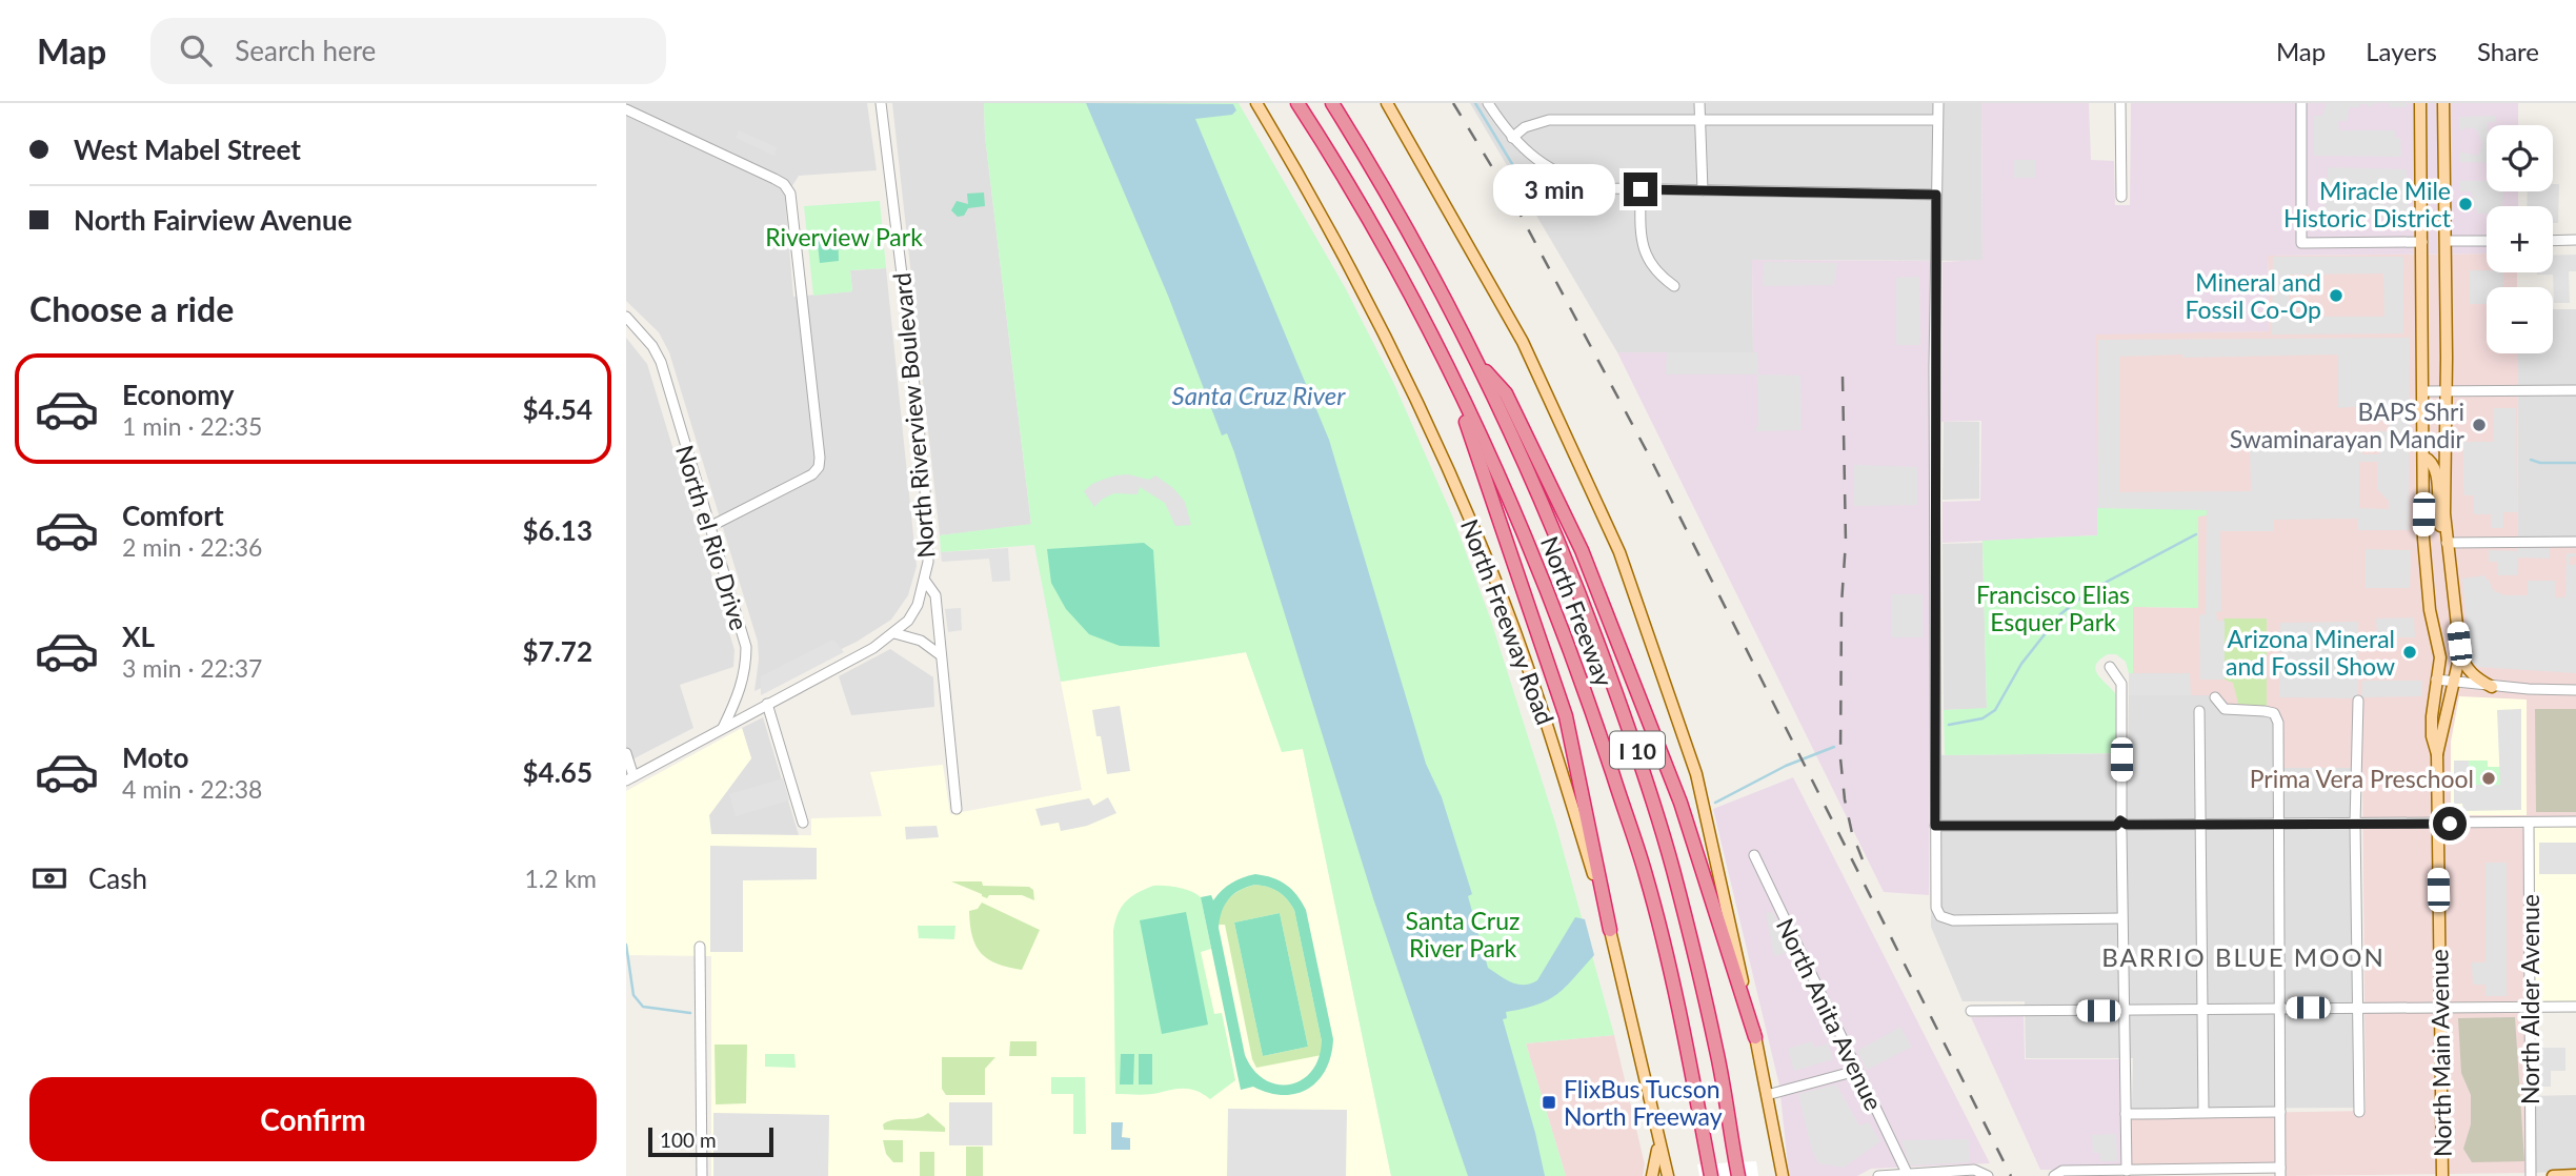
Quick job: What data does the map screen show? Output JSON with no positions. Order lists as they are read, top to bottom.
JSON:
{
  "streets": {
    "highway": ["North Freeway", "I 10"],
    "main road": ["North Freeway Road", "North Main Avenue"],
    "street": [
      "North Riverview Boulevard",
      "North el Rio Drive",
      "North Alder Avenue",
      "North Anita Avenue"
    ]
  },
  "crossings": [
    ["North Riverview Boulevard", "North el Rio Drive"]
  ],
  "districts": ["BARRIO BLUE MOON"],
  "water": ["Santa Cruz River"],
  "parks": ["Riverview Park", "Francisco Elias Esquer Park", "Santa Cruz River Park"],
  "places": {
    "other": [
      "Miracle Mile Historic District",
      "Mineral and Fossil Co-Op",
      "BAPS Shri Swaminarayan Mandir",
      "Arizona Mineral and Fossil Show",
      "Prima Vera Preschool"
    ],
    "transit": ["FlixBus Tucson North Freeway"]
  },
  "scale_bar": "100 m",
  "page": {
    "header": "Map",
    "search": "Search here",
    "nav": ["Map", "Layers", "Share"],
    "banner": ["West Mabel Street", "North Fairview Avenue"],
    "map_buttons": ["+", "−"],
    "bubble": "3 min",
    "heading": "Choose a ride",
    "list": [
      {
        "name": "Economy",
        "note": "1 min · 22:35",
        "value": "$4.54"
      },
      {
        "name": "Comfort",
        "note": "2 min · 22:36",
        "value": "$6.13"
      },
      {
        "name": "XL",
        "note": "3 min · 22:37",
        "value": "$7.72"
      },
      {
        "name": "Moto",
        "note": "4 min · 22:38",
        "value": "$4.65"
      }
    ],
    "pay": ["Cash", "1.2 km"],
    "buttons": "Confirm",
    "scale": "100 m"
  }
}
